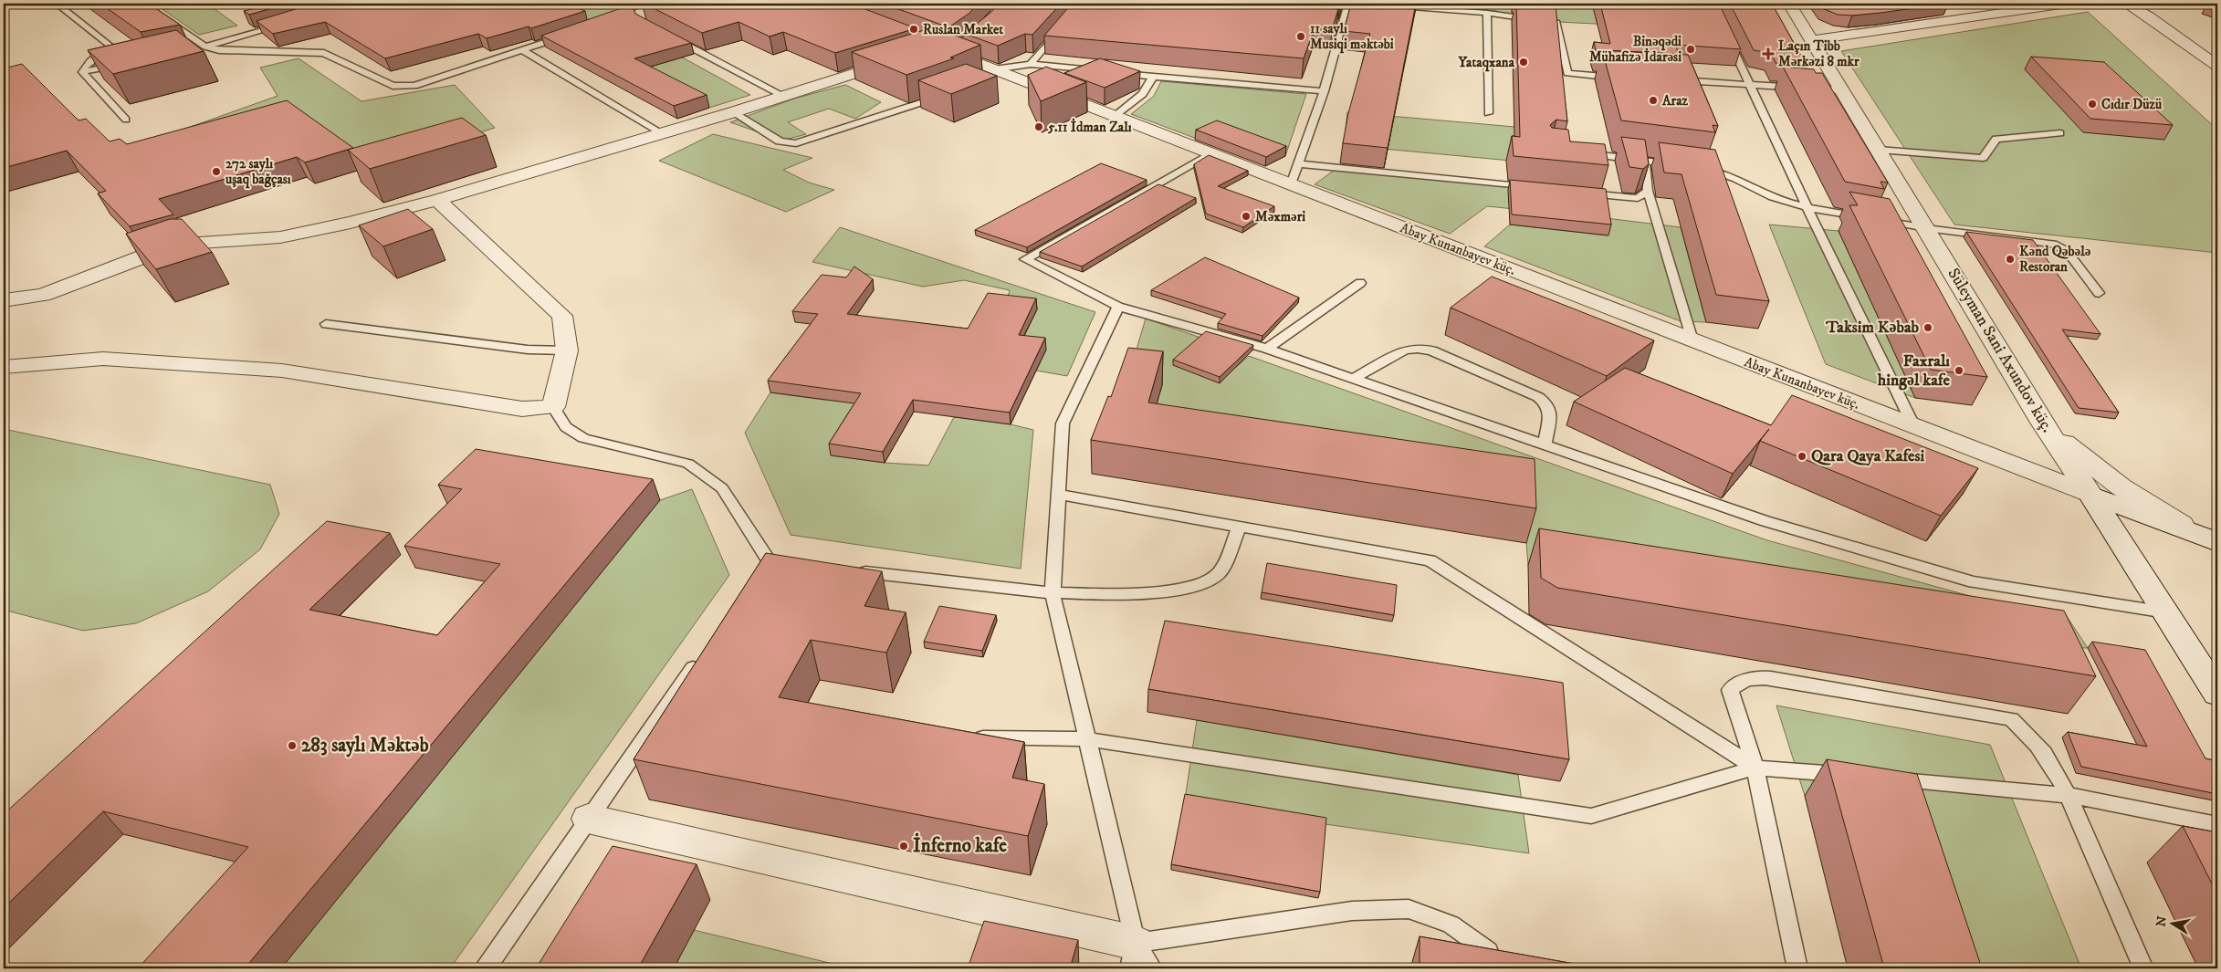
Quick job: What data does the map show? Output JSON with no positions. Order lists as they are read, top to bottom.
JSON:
{
  "streets": {
    "street": ["Abay Kunanbayev küç.", "Süleyman Sani Axundov küç."]
  },
  "crossings": [
    ["Abay Kunanbayev küç.", "Süleyman Sani Axundov küç."]
  ],
  "places": {
    "other": [
      "Ruslan Market",
      "11 saylı Musiqi məktəbi",
      "Binəqədi Mühafizə İdarəsi",
      "Yataqxana",
      "Araz",
      "Cıdır Düzü",
      "5.11 İdman Zalı",
      "272 saylı uşaq bağçası",
      "Məxməri",
      "Kәnd Qәbәlә Restoran",
      "Taksim Kəbab",
      "Faxralı hingəl kafe",
      "Qara Qaya Kafesi",
      "283 saylı Məktəb",
      "İnferno kafe"
    ],
    "health": ["Laçın Tibb Mərkəzi 8 mkr"]
  },
  "north": "left"
}
